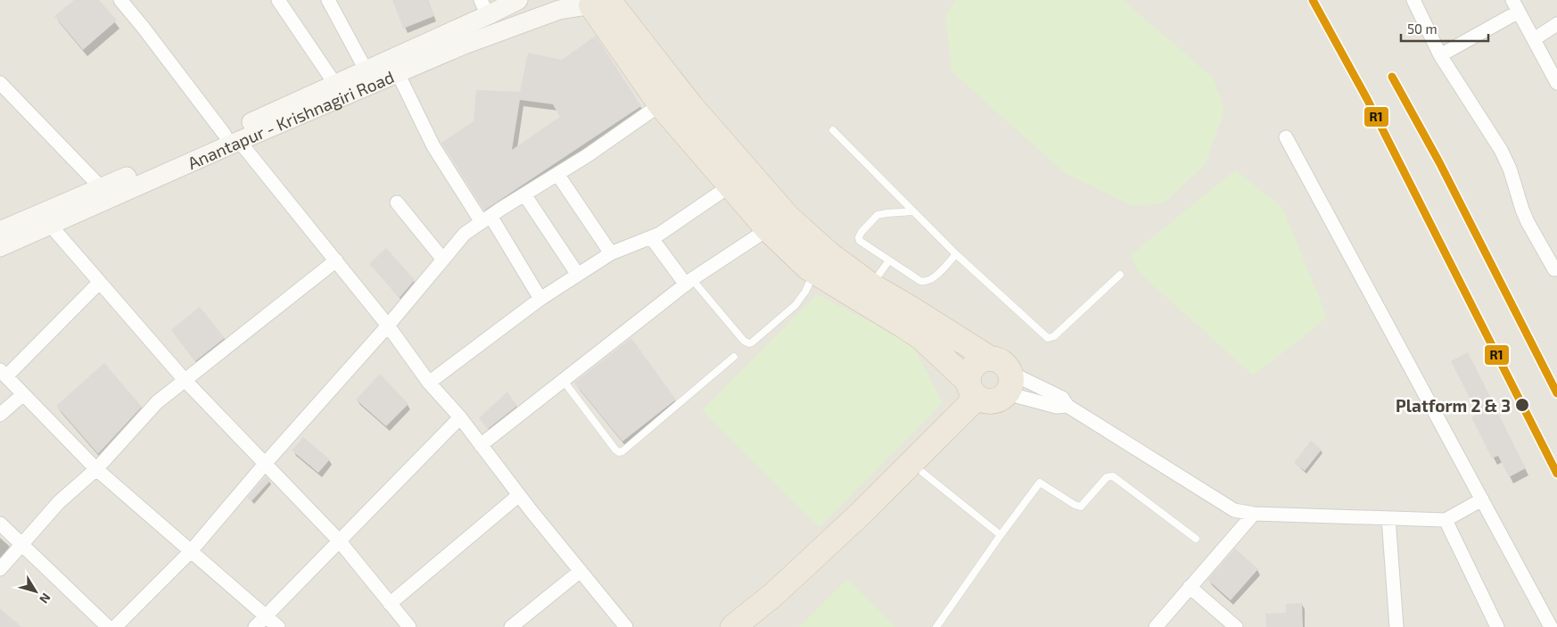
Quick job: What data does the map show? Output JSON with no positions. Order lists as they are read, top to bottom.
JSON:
{
  "streets": {
    "main road": ["Anantapur - Krishnagiri Road"]
  },
  "places": ["Platform 2 & 3"],
  "lines": ["transit line R1"],
  "scale_bar": "50 m",
  "north": "bottom right"
}
